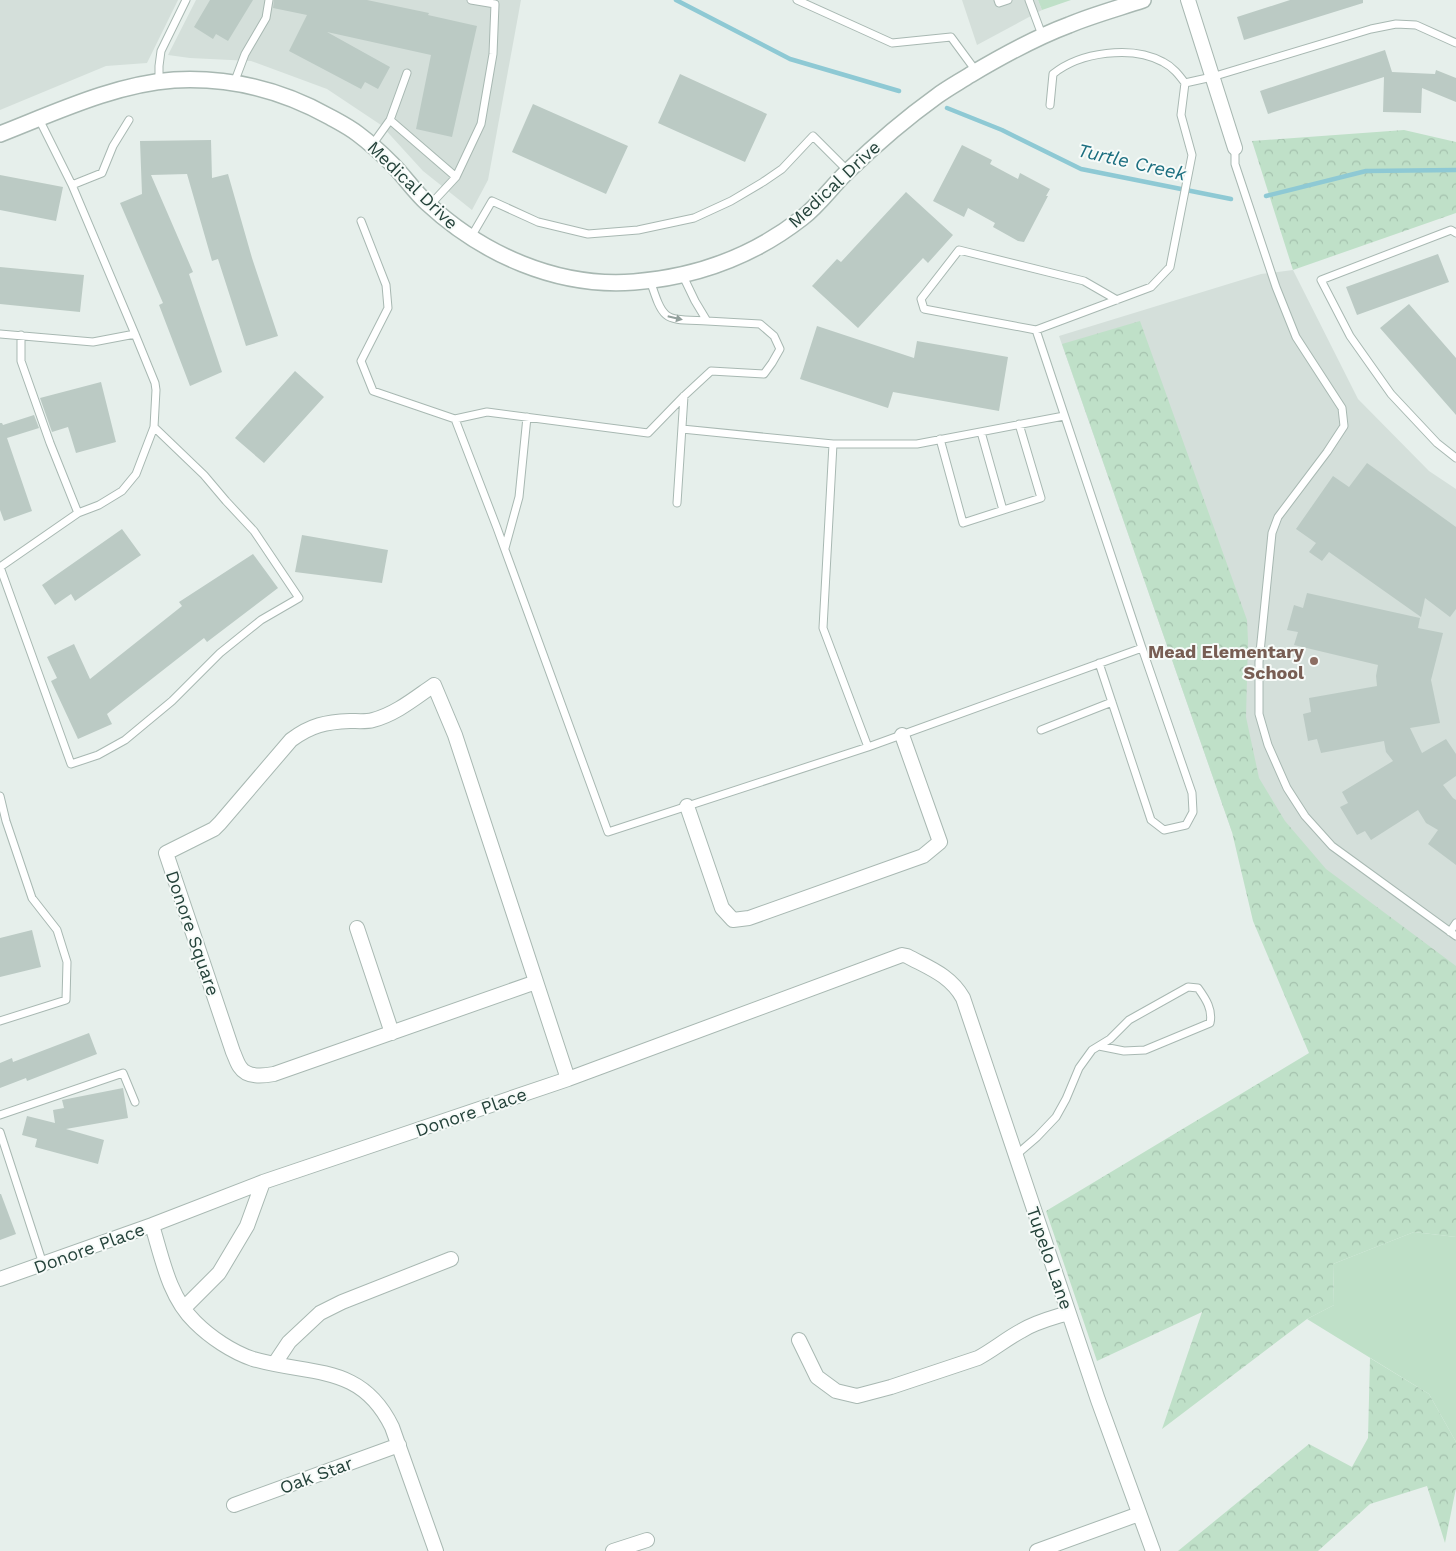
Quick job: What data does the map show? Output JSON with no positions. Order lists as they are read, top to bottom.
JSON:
{
  "streets": {
    "street": [
      "Medical Drive",
      "Donore Square",
      "Donore Place",
      "Tupelo Lane",
      "Oak Star"
    ]
  },
  "crossings": [
    ["Donore Square", "Donore Place"],
    ["Donore Place", "Tupelo Lane"]
  ],
  "water": ["Turtle Creek"],
  "places": ["Mead Elementary School"]
}
